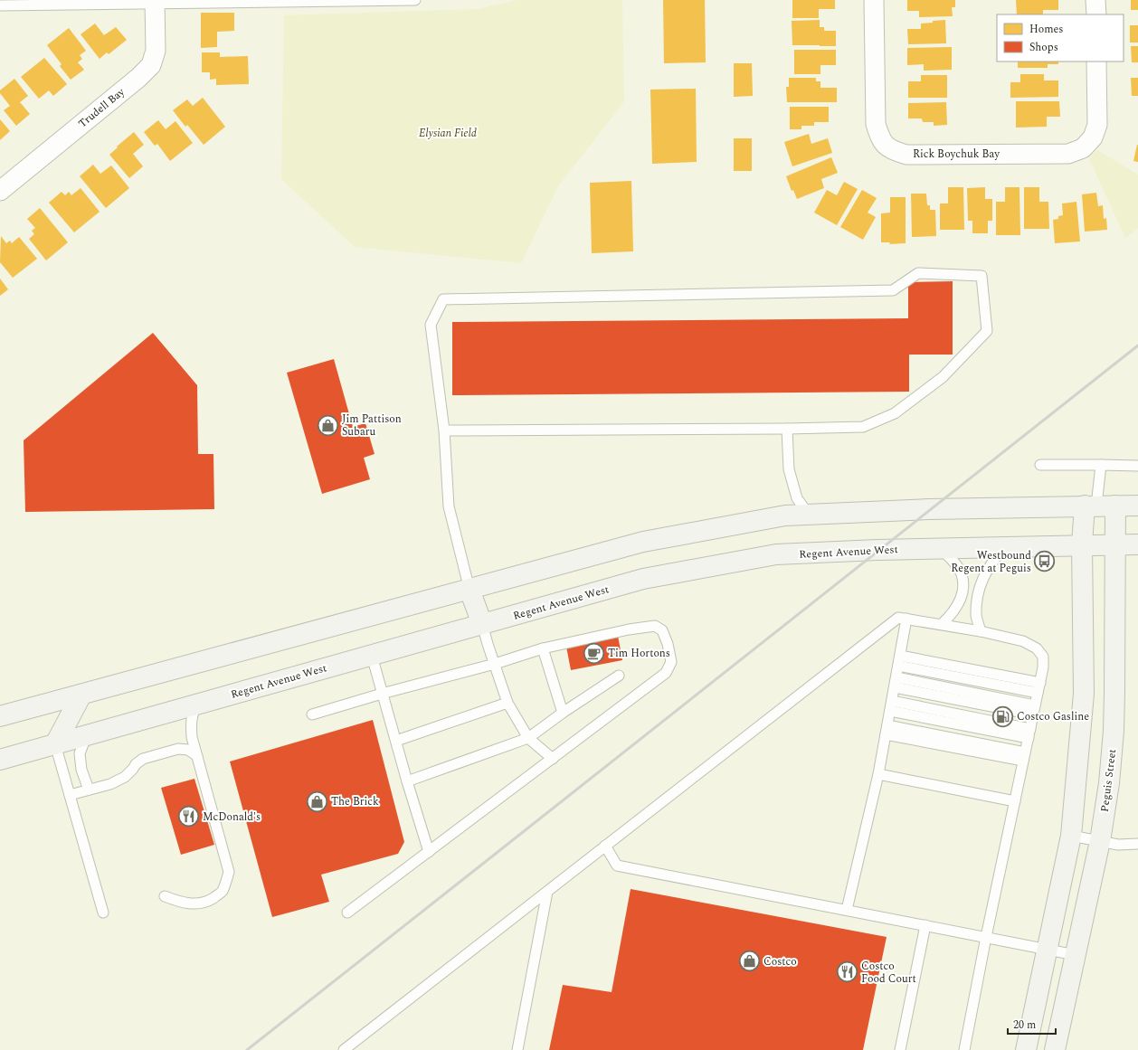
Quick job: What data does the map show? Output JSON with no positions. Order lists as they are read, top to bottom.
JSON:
{
  "streets": {
    "main road": ["Regent Avenue West", "Peguis Street"],
    "street": ["Trudell Bay", "Rick Boychuk Bay"]
  },
  "crossings": [
    ["Regent Avenue West", "Peguis Street"]
  ],
  "parks": ["Elysian Field"],
  "places": {
    "shop": ["Jim Pattison Subaru", "The Brick", "Costco"],
    "bus stop": ["Westbound Regent at Peguis"],
    "cafe": ["Tim Hortons"],
    "fuel station": ["Costco Gasline"],
    "restaurant": ["McDonald's", "Costco Food Court"]
  },
  "legend": ["Homes", "Shops"],
  "scale_bar": "20 m"
}
